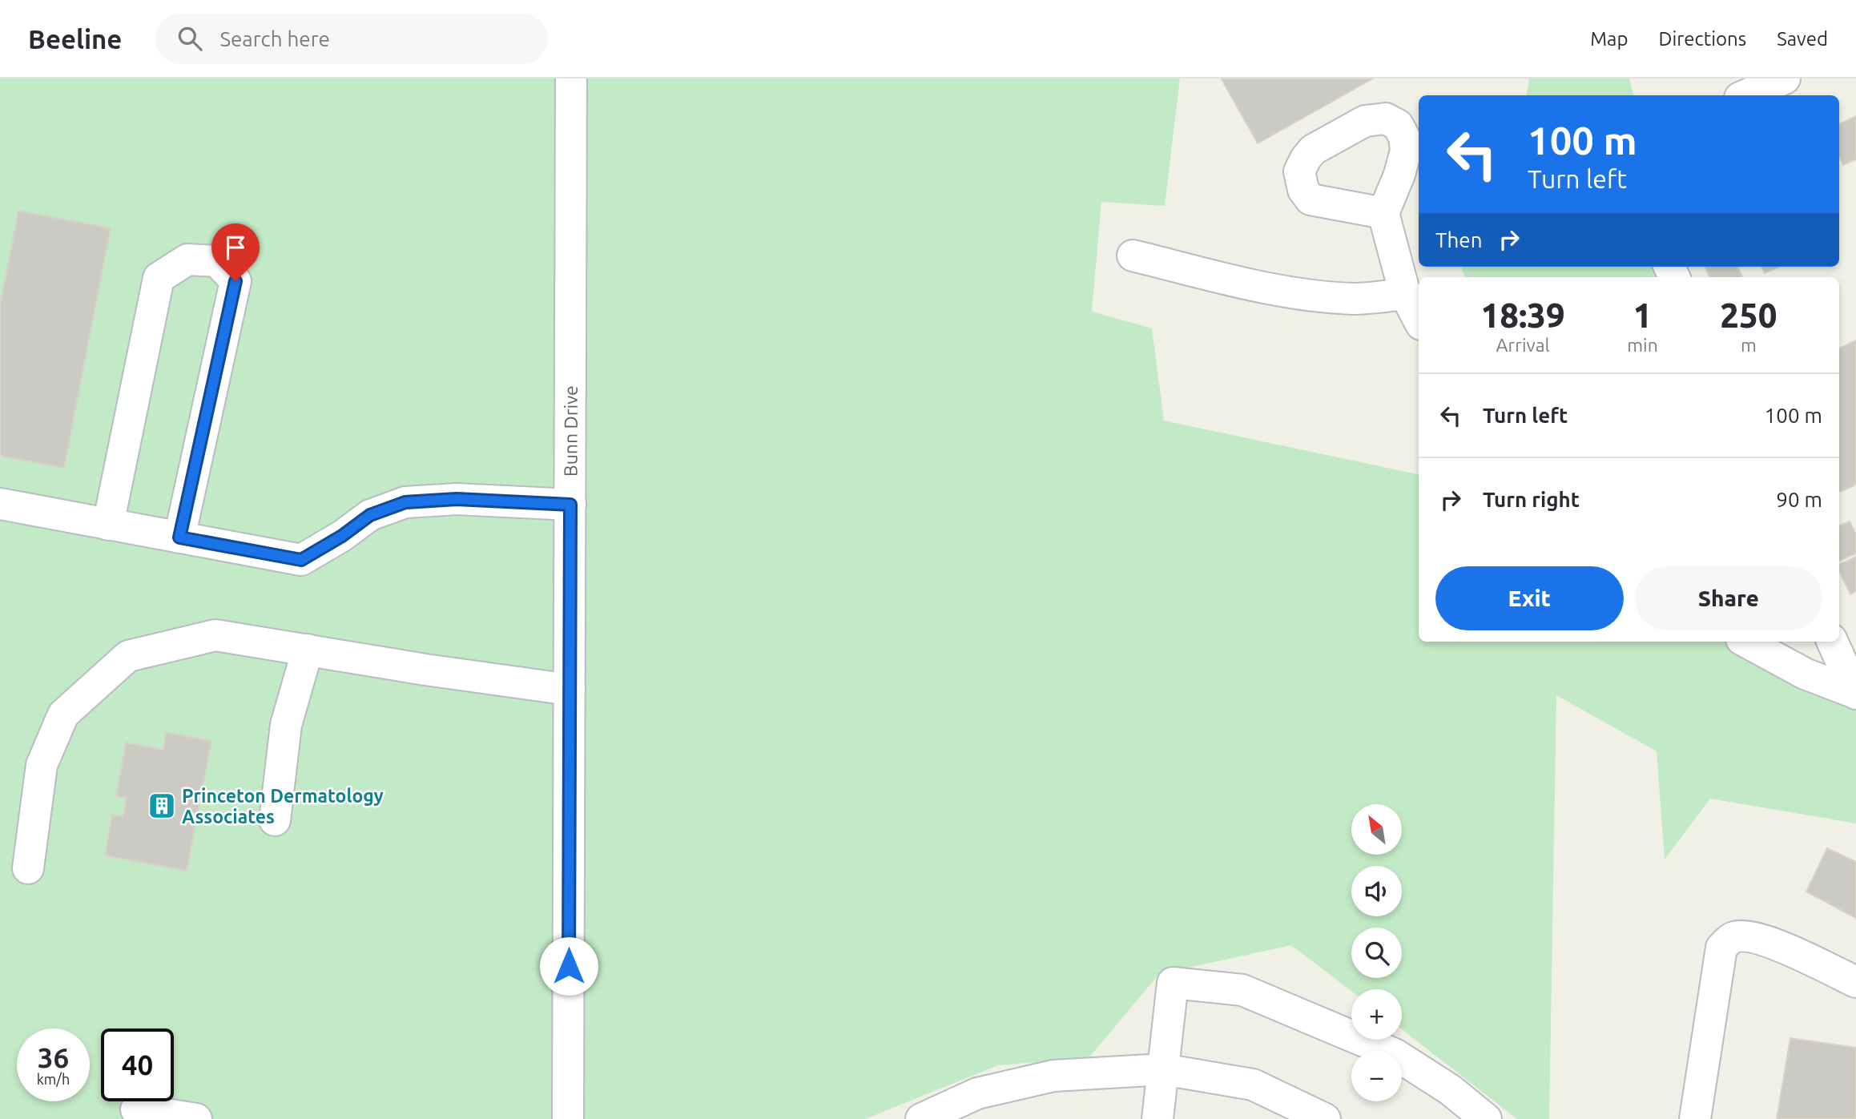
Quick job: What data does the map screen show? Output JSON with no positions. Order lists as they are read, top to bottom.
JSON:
{
  "streets": {
    "street": ["Bunn Drive"]
  },
  "places": {
    "building": ["Princeton Dermatology Associates"]
  },
  "north": "top left",
  "page": {
    "header": "Beeline",
    "search": "Search here",
    "nav": ["Map", "Directions", "Saved"],
    "turn": ["100 m", "Turn left"],
    "then": "Then",
    "eta": [
      "18:39",
      "Arrival",
      "1",
      "min",
      "250",
      "m"
    ],
    "list": [
      {
        "name": "Turn left",
        "value": "100 m"
      },
      {
        "name": "Turn right",
        "value": "90 m"
      }
    ],
    "buttons": ["Exit", "Share"],
    "map_buttons": ["+", "−"],
    "speed": "36 km/h",
    "limit": "40"
  }
}
